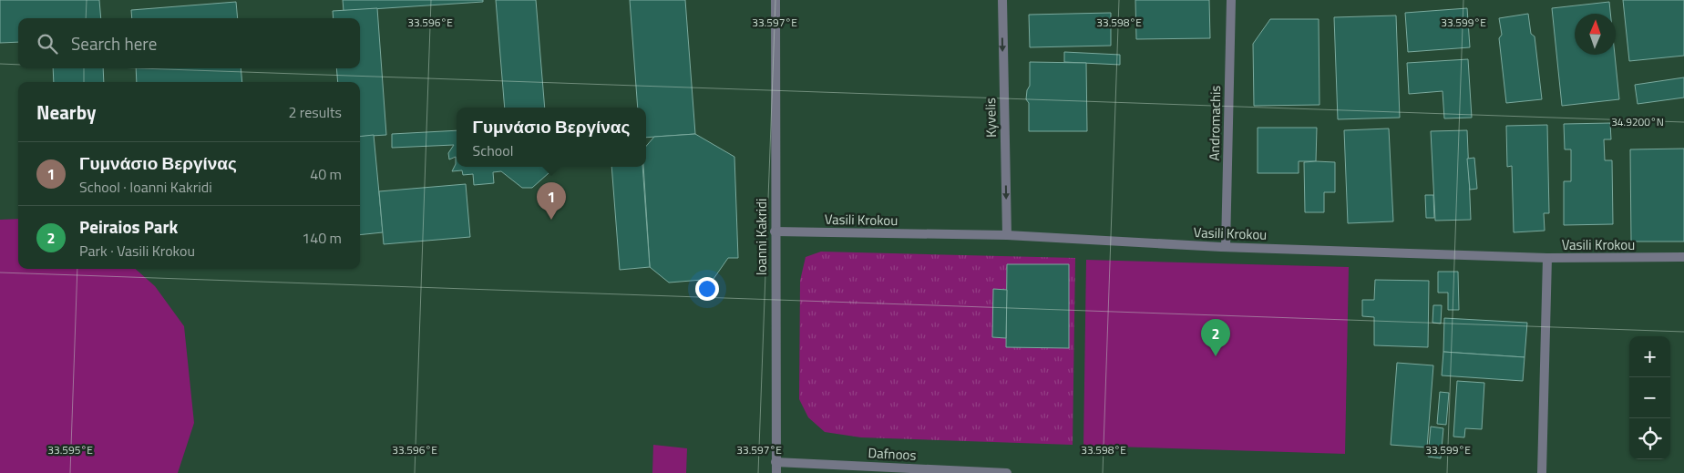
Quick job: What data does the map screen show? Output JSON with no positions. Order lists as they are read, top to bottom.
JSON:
{
  "streets": {
    "street": [
      "Kyvelis",
      "Andromachis",
      "Vasili Krokou",
      "Ioanni Kakridi",
      "Dafnoos"
    ]
  },
  "crossings": [
    ["Kyvelis", "Vasili Krokou"],
    ["Andromachis", "Vasili Krokou"],
    ["Vasili Krokou", "Ioanni Kakridi"],
    ["Ioanni Kakridi", "Dafnoos"]
  ],
  "one_way": ["Kyvelis"],
  "north": "top",
  "page": {
    "search": "Search here",
    "heading": ["Nearby", "2 results"],
    "popup": ["Γυμνάσιο Βεργίνας", "School"],
    "list": [
      {
        "mark": "1",
        "name": "Γυμνάσιο Βεργίνας",
        "note": "School · Ioanni Kakridi",
        "value": "40 m"
      },
      {
        "mark": "2",
        "name": "Peiraios Park",
        "note": "Park · Vasili Krokou",
        "value": "140 m"
      }
    ],
    "pins": ["1", "2"],
    "map_buttons": ["+", "−"]
  },
  "coordinates": [
    "33.596°E",
    "33.597°E",
    "33.598°E",
    "33.599°E",
    "34.9200°N",
    "33.595°E"
  ]
}
